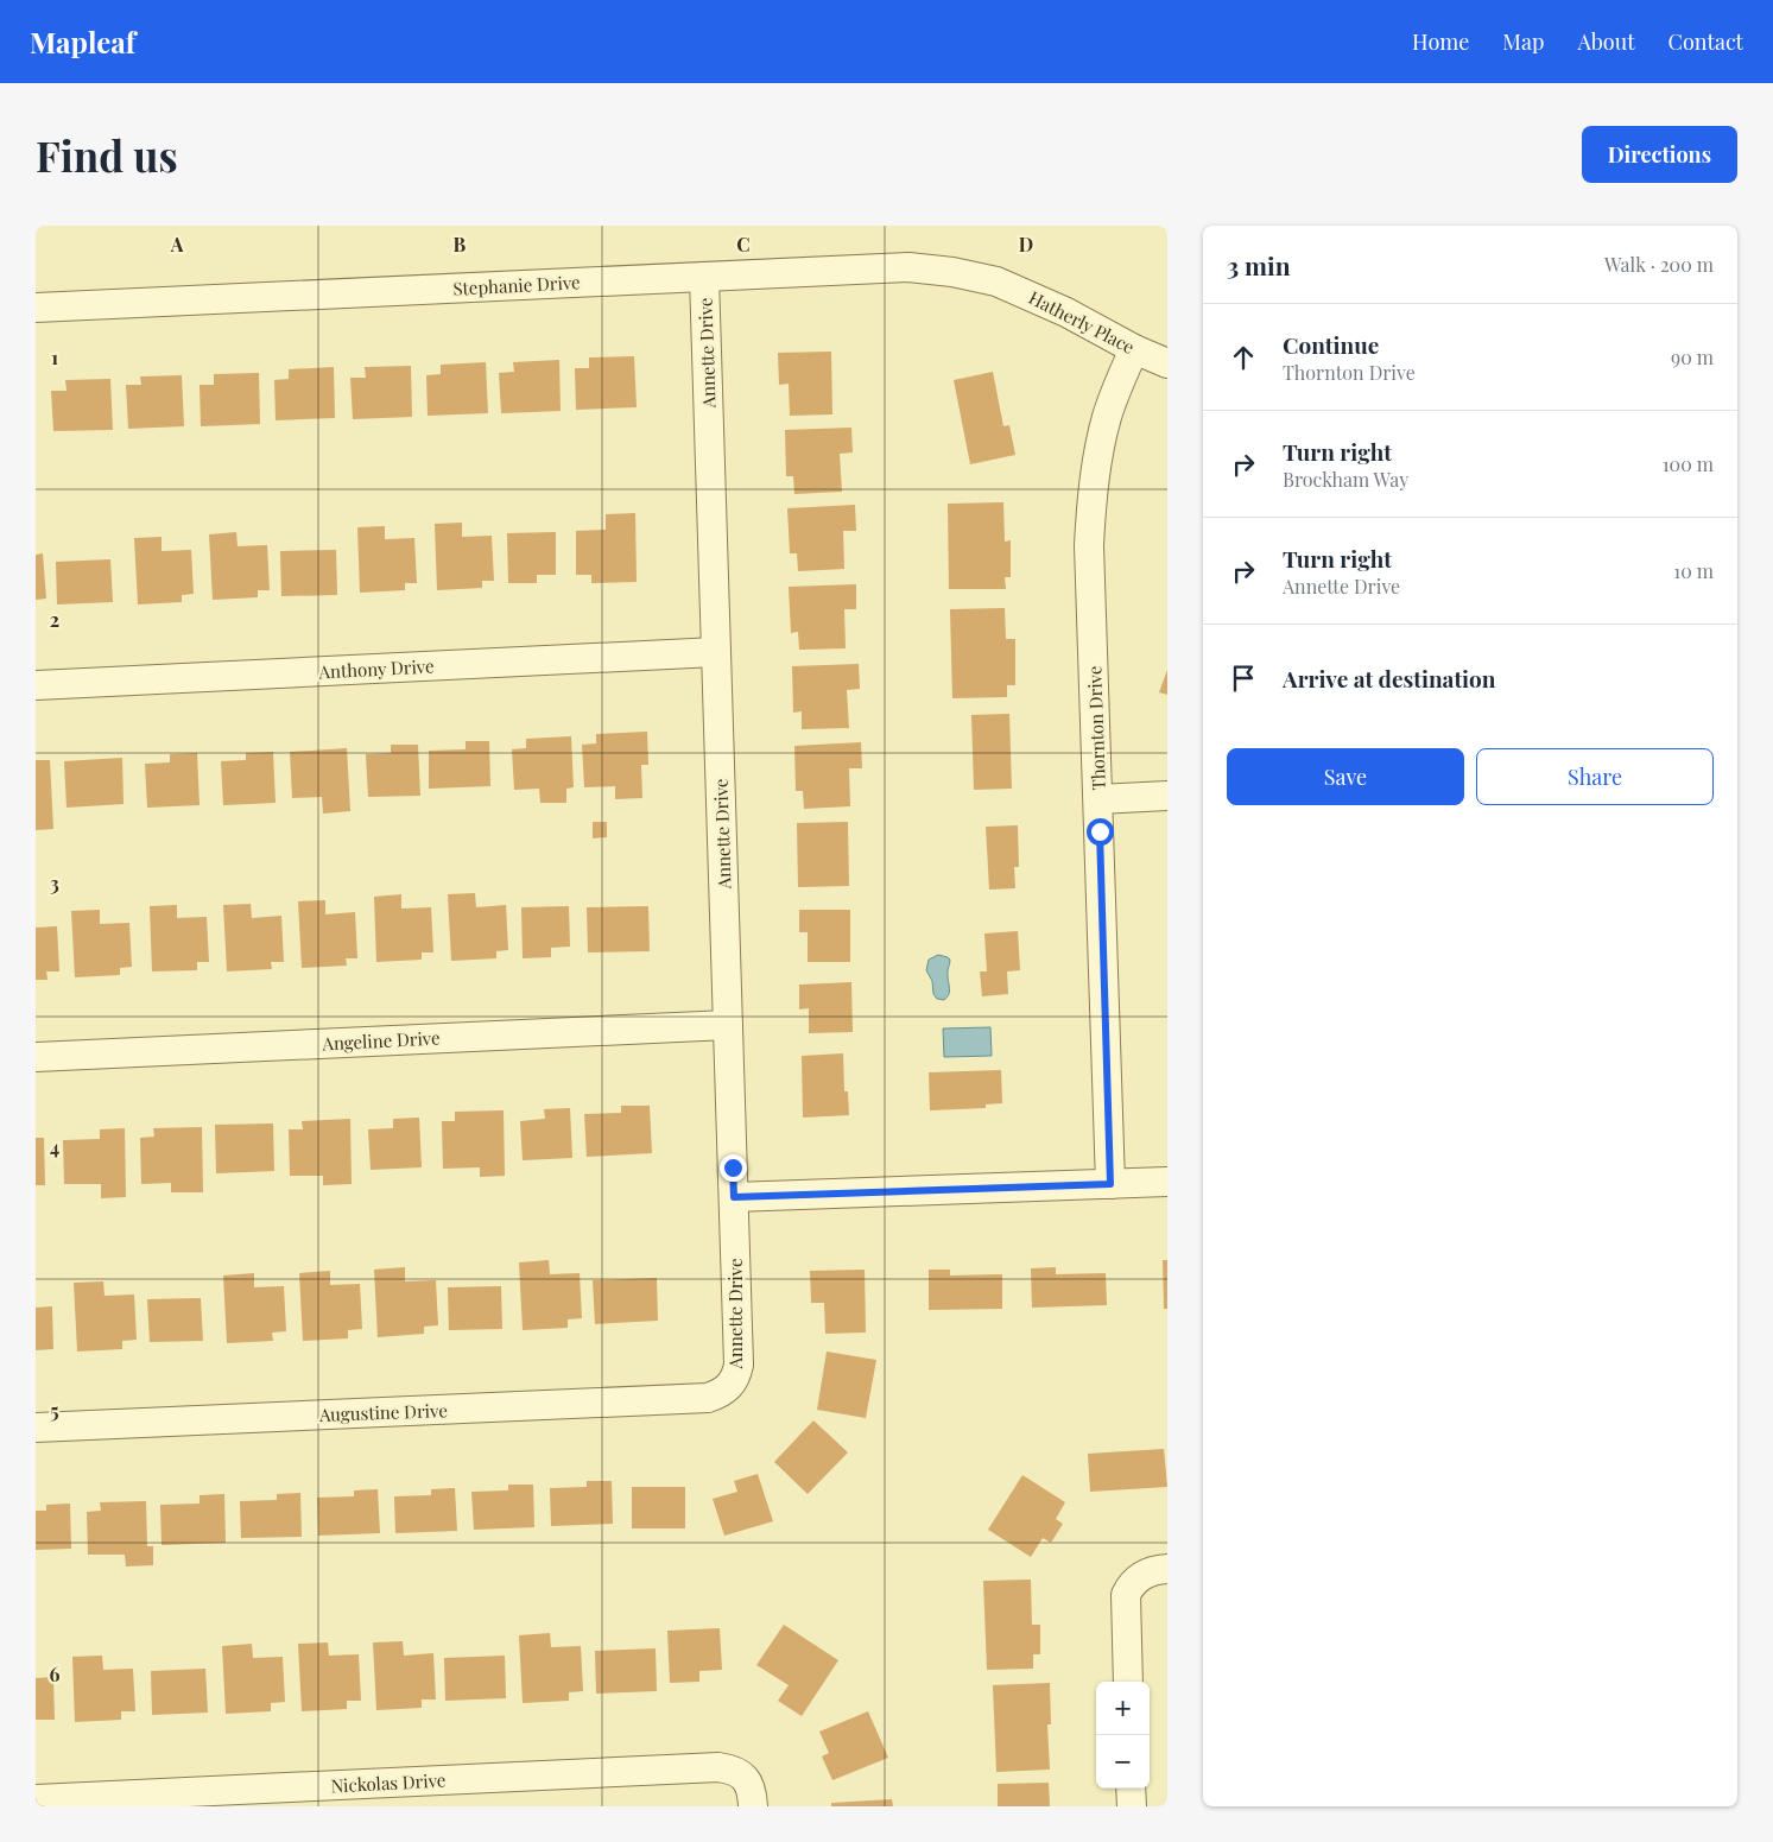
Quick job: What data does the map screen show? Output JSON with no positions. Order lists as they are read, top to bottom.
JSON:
{
  "streets": {
    "street": [
      "Stephanie Drive",
      "Hatherly Place",
      "Annette Drive",
      "Anthony Drive",
      "Thornton Drive",
      "Angeline Drive",
      "Augustine Drive",
      "Nickolas Drive"
    ]
  },
  "crossings": [
    ["Stephanie Drive", "Hatherly Place"],
    ["Stephanie Drive", "Annette Drive"],
    ["Hatherly Place", "Thornton Drive"],
    ["Annette Drive", "Anthony Drive"],
    ["Annette Drive", "Angeline Drive"],
    ["Annette Drive", "Augustine Drive"]
  ],
  "page": {
    "header": "Mapleaf",
    "nav": [
      "Home",
      "Map",
      "About",
      "Contact"
    ],
    "buttons": [
      "Directions",
      ["Save", "Share"]
    ],
    "title": "Find us",
    "heading": ["3 min", "Walk · 200 m"],
    "list": [
      ["Continue", "Thornton Drive", "90 m"],
      ["Turn right", "Brockham Way", "100 m"],
      ["Turn right", "Annette Drive", "10 m"],
      "Arrive at destination"
    ],
    "map_buttons": ["+", "−"]
  },
  "grid": {
    "columns": [
      "A",
      "B",
      "C",
      "D"
    ],
    "rows": [
      "1",
      "2",
      "3",
      "4",
      "5",
      "6"
    ]
  }
}
